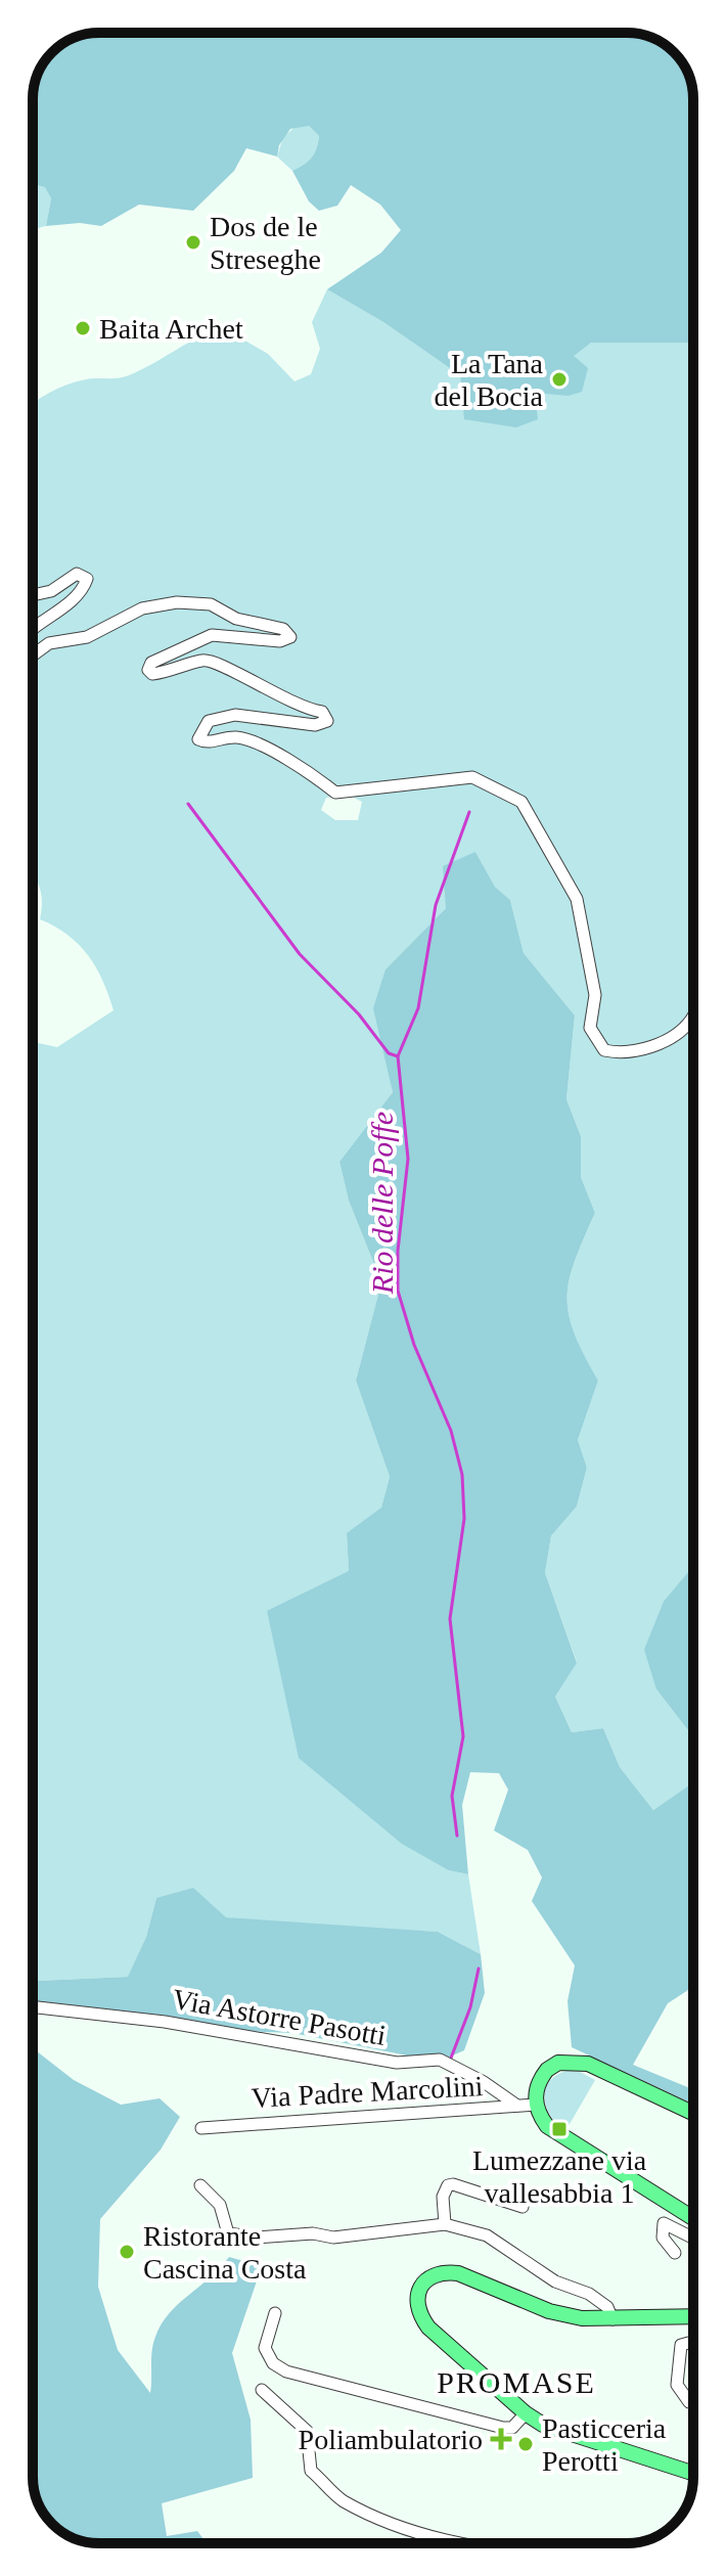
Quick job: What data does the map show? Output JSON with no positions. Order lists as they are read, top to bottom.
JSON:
{
  "streets": {
    "street": ["Via Astorre Pasotti", "Via Padre Marcolini"]
  },
  "crossings": [
    ["Via Astorre Pasotti", "Via Padre Marcolini"]
  ],
  "districts": ["PROMASE"],
  "water": ["Rio delle Poffe"],
  "places": {
    "other": [
      "Dos de le Streseghe",
      "Baita Archet",
      "La Tana del Bocia",
      "Ristorante Cascina Costa",
      "Pasticceria Perotti"
    ],
    "transit": ["Lumezzane via vallesabbia 1"],
    "health": ["Poliambulatorio"]
  }
}
